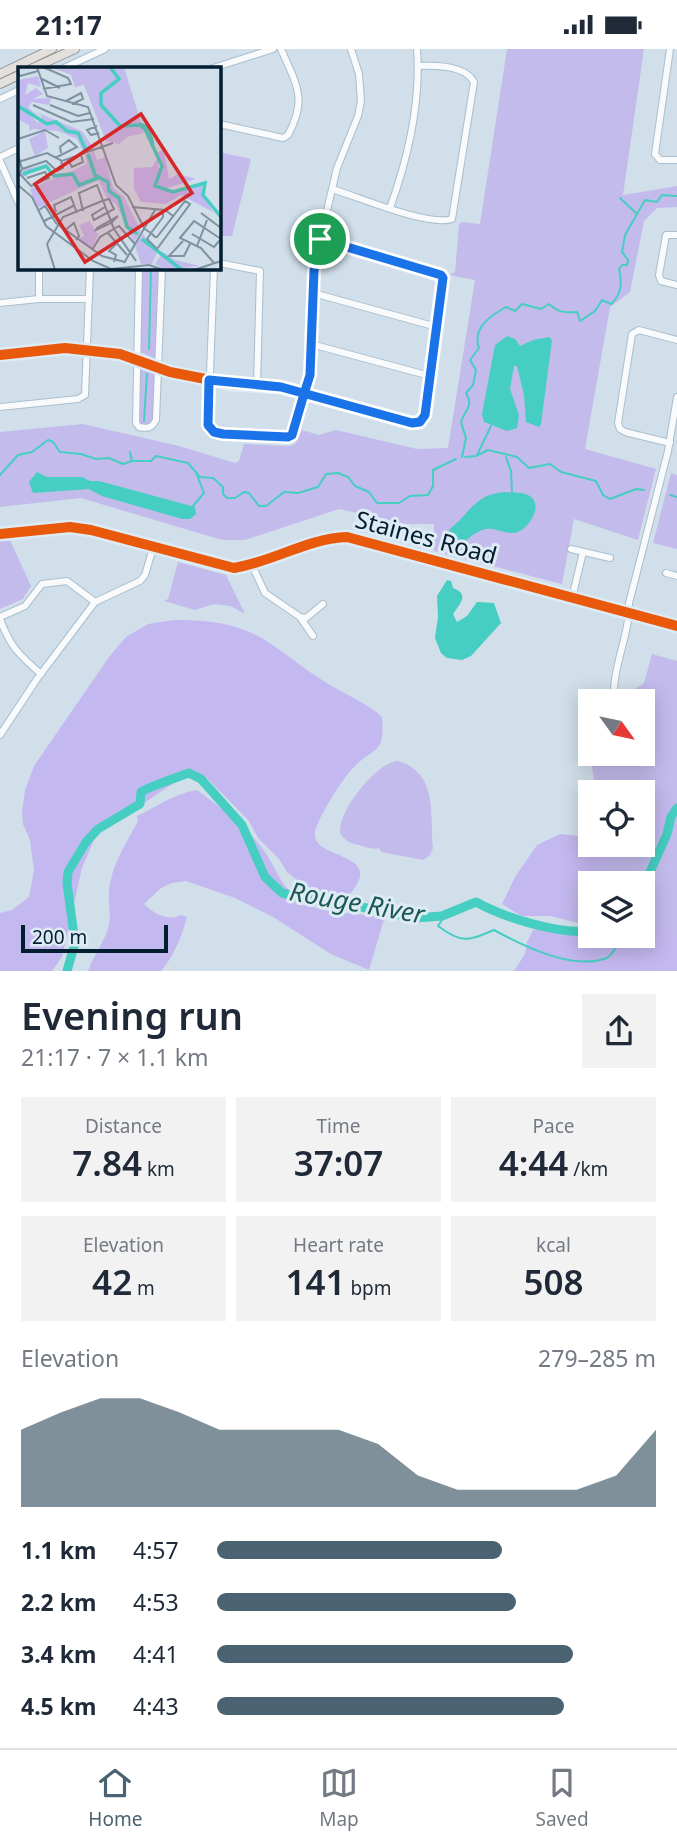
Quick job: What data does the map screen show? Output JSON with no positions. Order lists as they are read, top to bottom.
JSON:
{
  "streets": {
    "street": ["Staines Road"]
  },
  "water": ["Rouge River"],
  "scale_bar": "200 m",
  "north": "bottom right",
  "page": {
    "status": "21:17",
    "scale": "200 m",
    "heading": ["Evening run", "21:17 · 7 × 1.1 km"],
    "stats": [
      ["Distance", "7.84 km"],
      ["Time", "37:07"],
      ["Pace", "4:44 /km"],
      ["Elevation", "42 m"],
      ["Heart rate", "141 bpm"],
      ["kcal", "508"]
    ],
    "chart": ["Elevation", "279–285 m"],
    "list": [
      {
        "name": "1.1 km",
        "note": "4:57"
      },
      {
        "name": "2.2 km",
        "note": "4:53"
      },
      {
        "name": "3.4 km",
        "note": "4:41"
      },
      {
        "name": "4.5 km",
        "note": "4:43"
      }
    ],
    "tabs": ["Home", "Map", "Saved"]
  }
}
